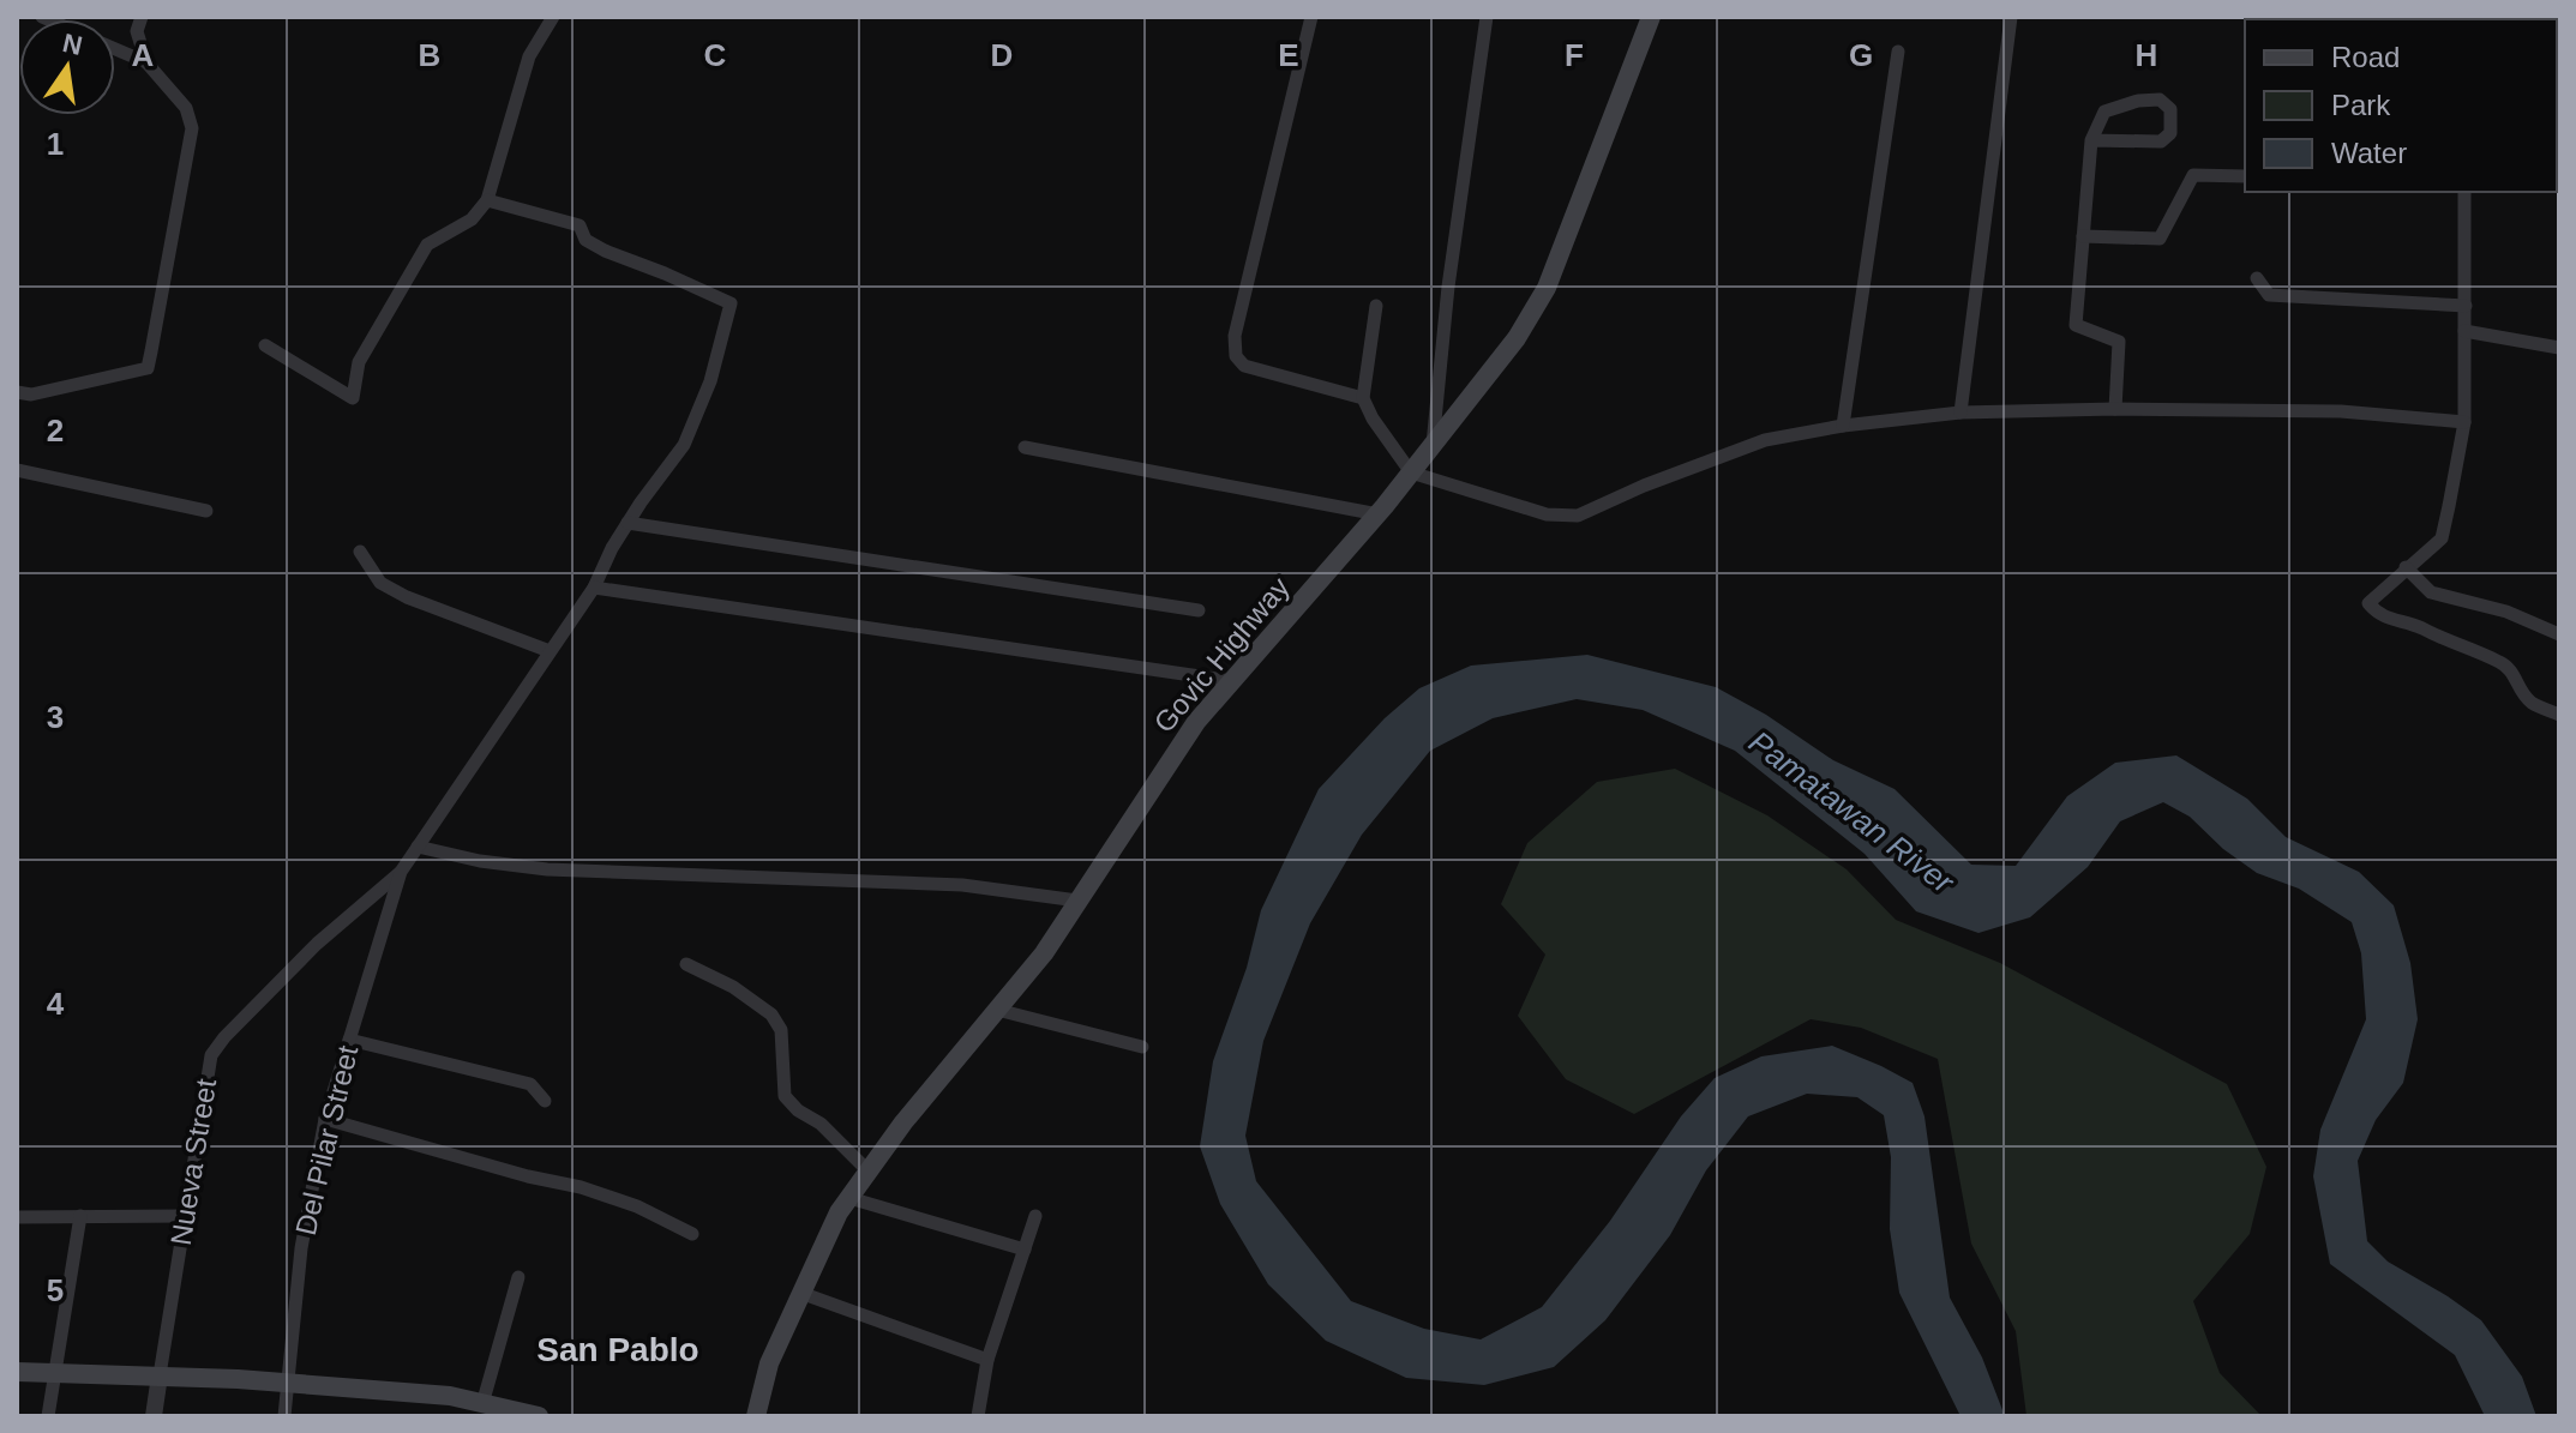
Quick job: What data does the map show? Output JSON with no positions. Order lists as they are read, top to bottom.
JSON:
{
  "streets": {
    "main road": ["Govic Highway"],
    "street": ["Del Pilar Street", "Nueva Street"]
  },
  "crossings": [
    ["Del Pilar Street", "Nueva Street"]
  ],
  "districts": ["San Pablo"],
  "water": ["Pamatawan River"],
  "legend": ["Road", "Park", "Water"],
  "north": "top",
  "grid": {
    "columns": [
      "A",
      "B",
      "C",
      "D",
      "E",
      "F",
      "G",
      "H"
    ],
    "rows": [
      "1",
      "2",
      "3",
      "4",
      "5"
    ]
  }
}
